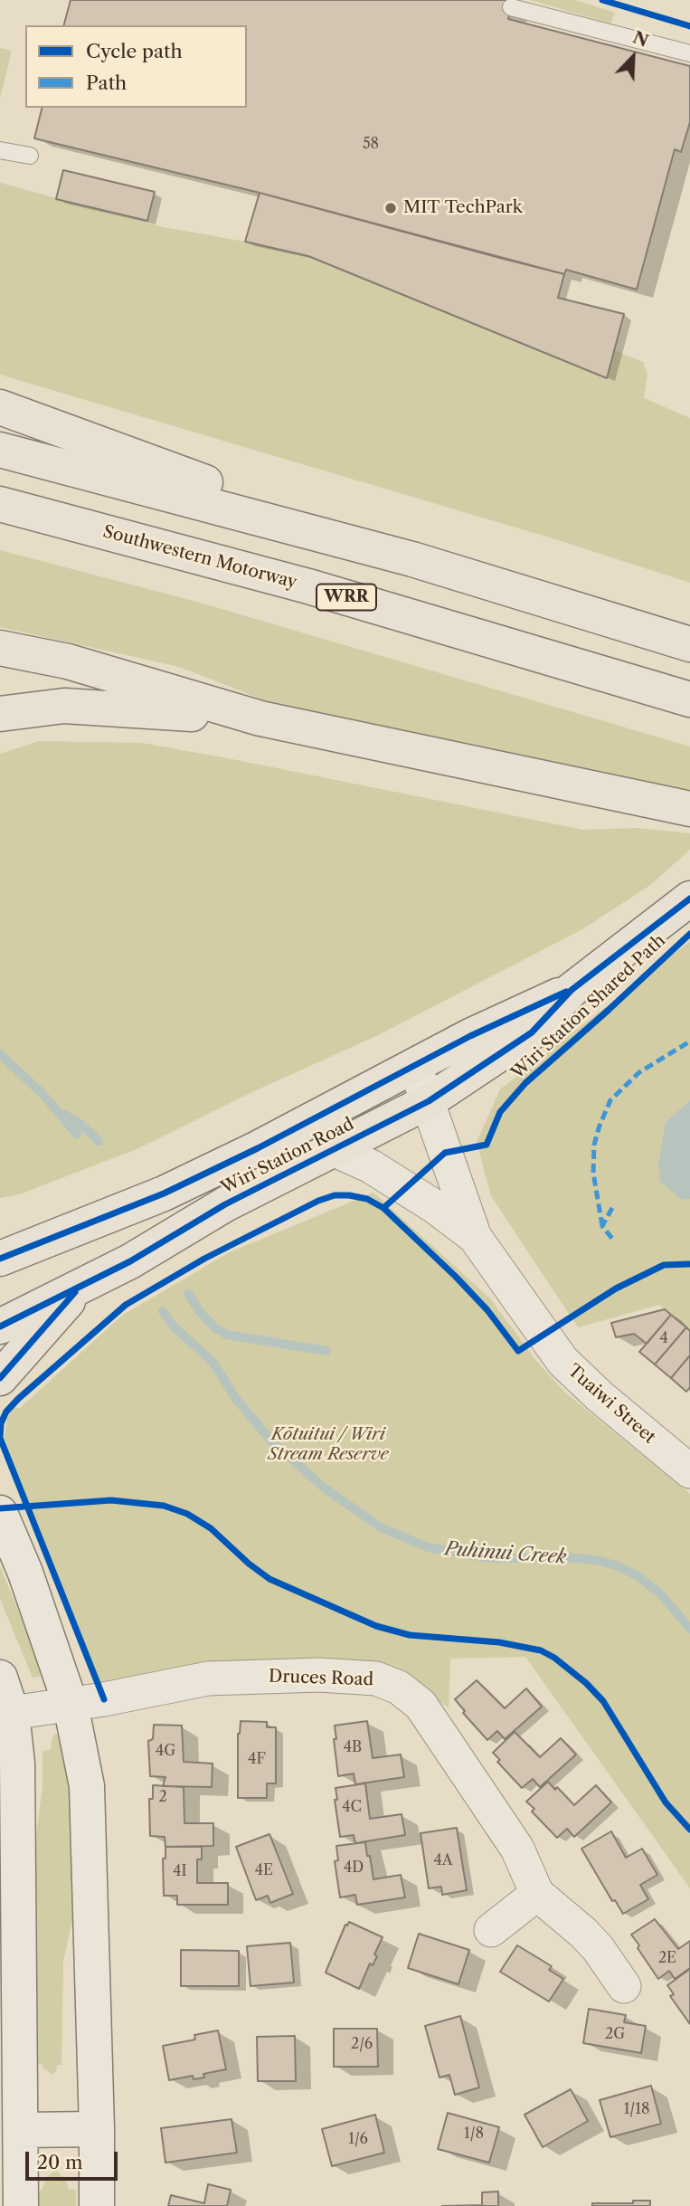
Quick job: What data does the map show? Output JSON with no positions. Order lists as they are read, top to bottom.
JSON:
{
  "streets": {
    "main road": ["Southwestern Motorway", "WRR", "Wiri Station Road"],
    "street": ["Tuaiwi Street", "Druces Road"],
    "cycle path": ["Wiri Station Shared Path"]
  },
  "crossings": [
    ["Wiri Station Road", "Tuaiwi Street"]
  ],
  "water": ["Puhinui Creek"],
  "parks": ["Kōtuitui / Wiri Stream Reserve"],
  "places": ["MIT TechPark"],
  "house_numbers": [
    "58",
    "4",
    "4B",
    "4G",
    "4F",
    "2",
    "4C",
    "4A",
    "4D",
    "4E",
    "4I",
    "2E",
    "2G",
    "2/6",
    "1/18",
    "1/8",
    "1/6"
  ],
  "legend": ["Cycle path", "Path"],
  "scale_bar": "20 m",
  "north": "top right"
}
